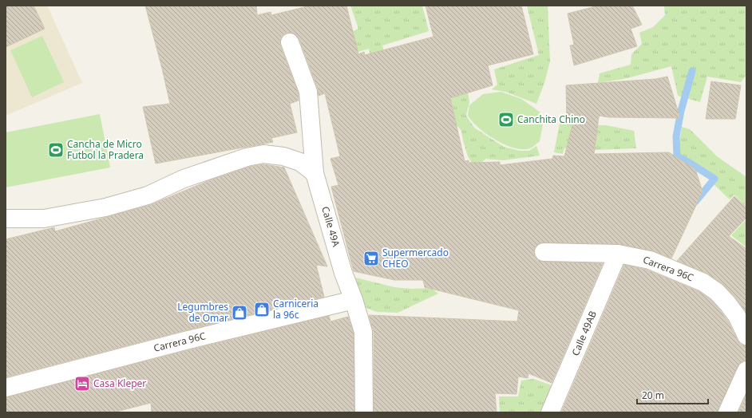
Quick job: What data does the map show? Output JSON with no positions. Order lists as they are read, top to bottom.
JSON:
{
  "streets": {
    "street": ["Calle 49A", "Carrera 96C", "Calle 49AB"]
  },
  "crossings": [
    ["Calle 49A", "Carrera 96C"],
    ["Carrera 96C", "Calle 49AB"]
  ],
  "places": {
    "sports": ["Canchita Chino", "Cancha de Micro Futbol la Pradera"],
    "supermarket": ["Supermercado CHEO"],
    "shop": ["Carniceria la 96c", "Legumbres de Omar"],
    "hotel": ["Casa Kleper"]
  },
  "scale_bar": "20 m"
}
